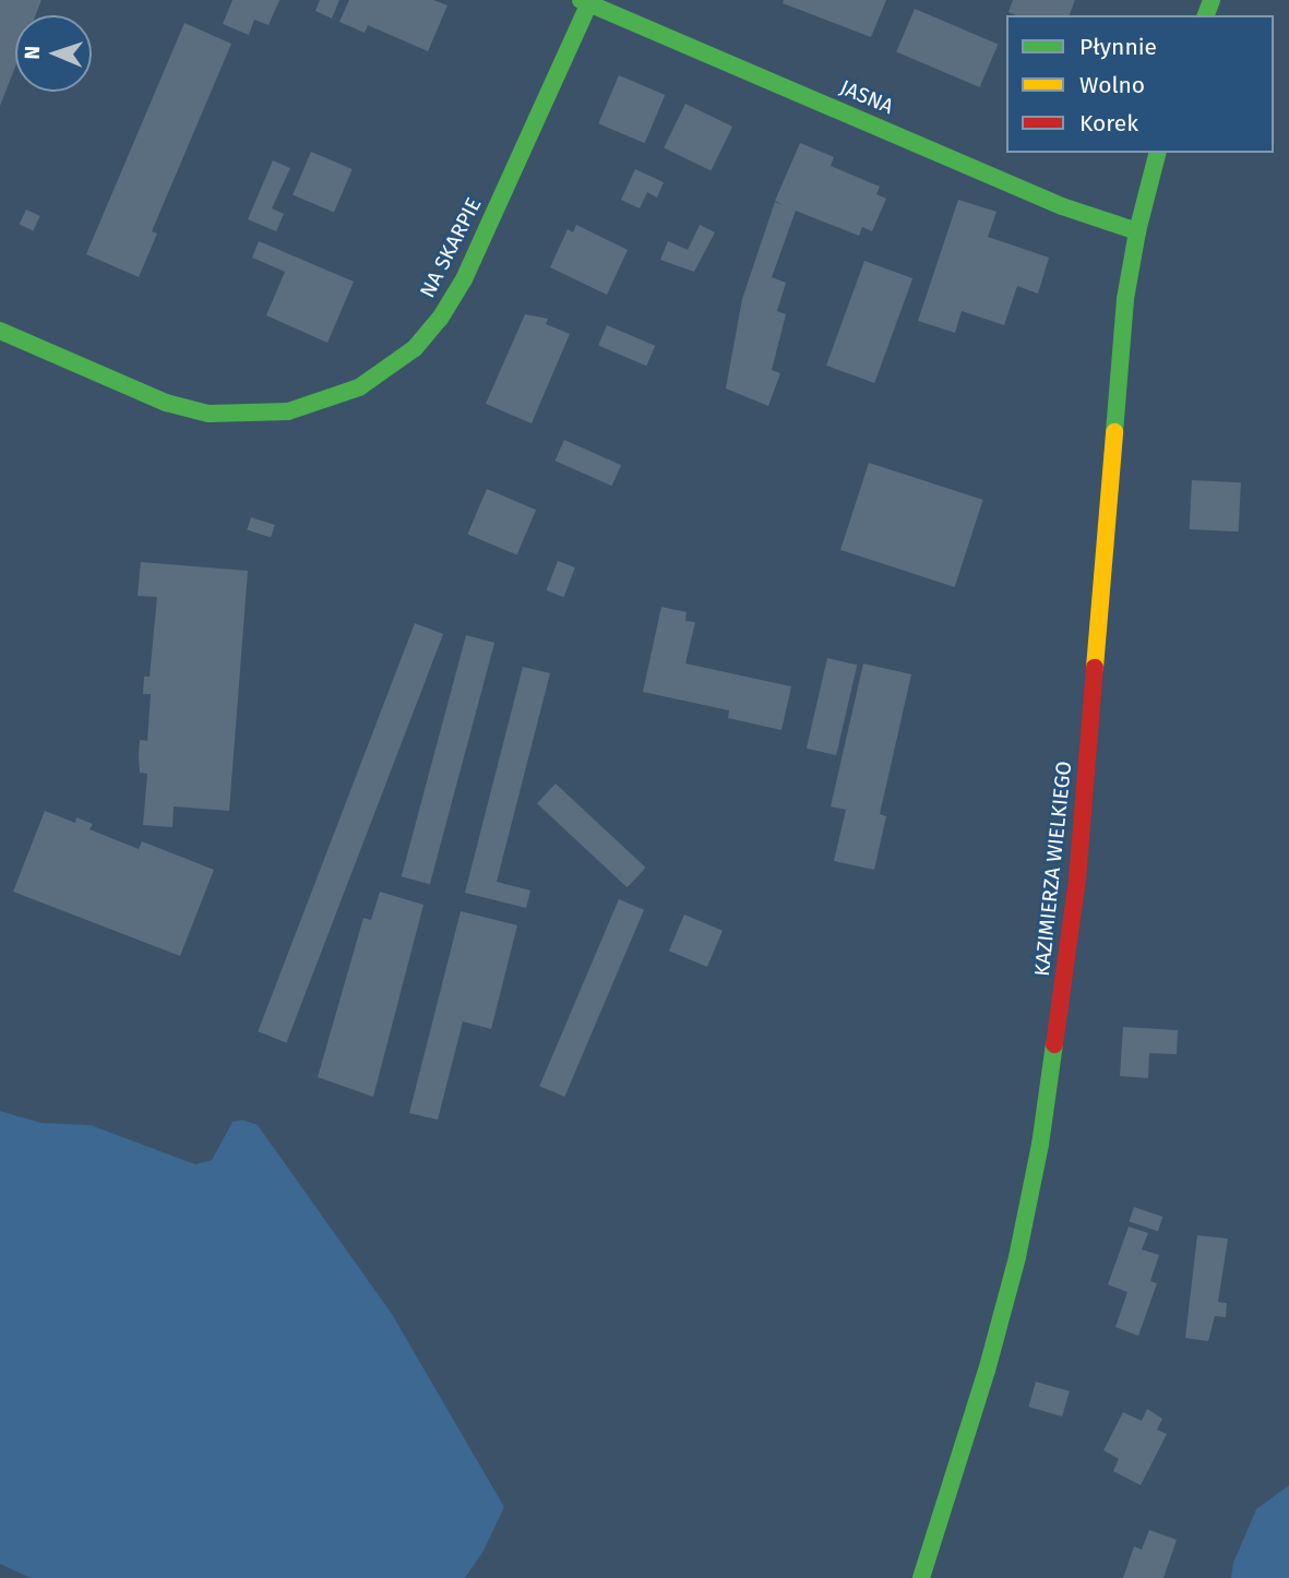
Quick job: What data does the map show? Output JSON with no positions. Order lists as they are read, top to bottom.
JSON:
{
  "streets": {
    "street": ["JASNA", "NA SKARPIE", "KAZIMIERZA WIELKIEGO"]
  },
  "crossings": [
    ["JASNA", "NA SKARPIE"],
    ["JASNA", "KAZIMIERZA WIELKIEGO"]
  ],
  "legend": ["Płynnie", "Wolno", "Korek"],
  "north": "left"
}
